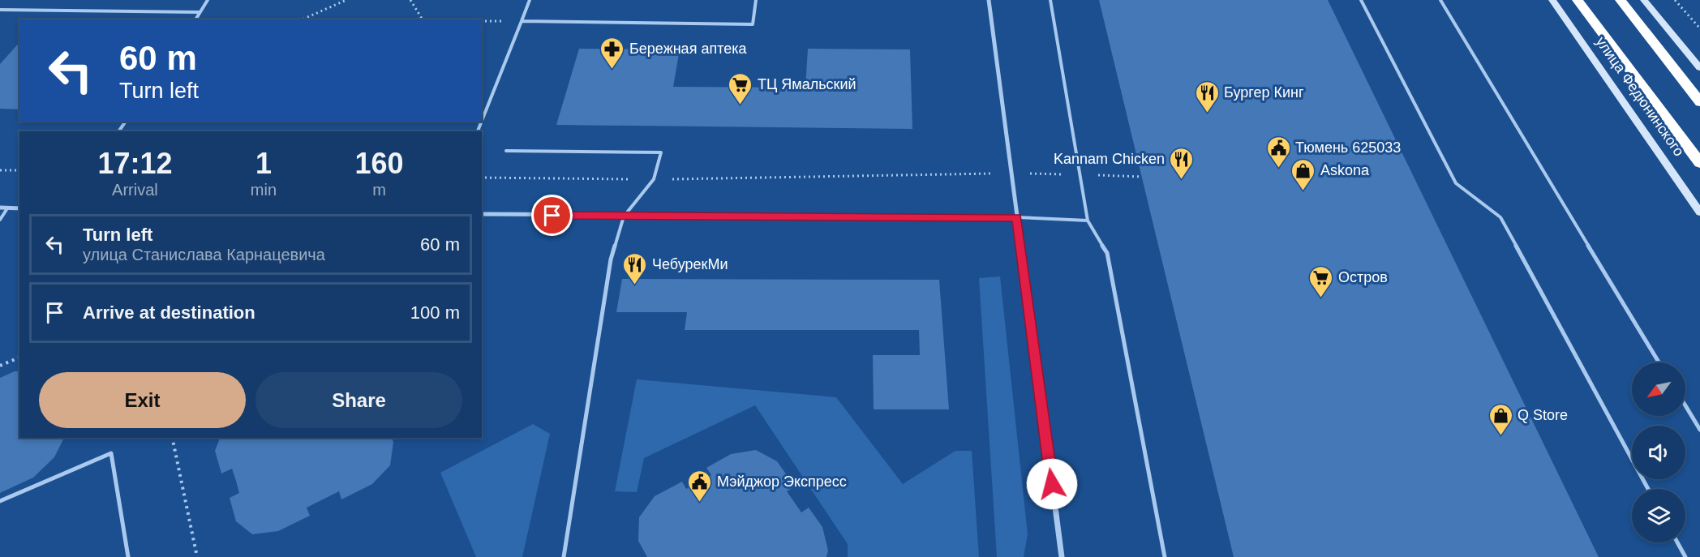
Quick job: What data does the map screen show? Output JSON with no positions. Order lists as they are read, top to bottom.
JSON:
{
  "streets": {
    "highway": ["улица Федюнинского"]
  },
  "places": {
    "pharmacy": ["Бережная аптека"],
    "supermarket": ["ТЦ Ямальский", "Остров"],
    "restaurant": ["Бургер Кинг", "Kannam Chicken", "ЧебурекМи"],
    "public building": ["Тюмень 625033", "Мэйджор Экспресс"],
    "shop": ["Askona", "Q Store"]
  },
  "north": "bottom left",
  "page": {
    "turn": ["60 m", "Turn left"],
    "eta": [
      "17:12",
      "Arrival",
      "1",
      "min",
      "160",
      "m"
    ],
    "list": [
      {
        "name": "Turn left",
        "note": "улица Станислава Карнацевича",
        "value": "60 m"
      },
      {
        "name": "Arrive at destination",
        "value": "100 m"
      }
    ],
    "buttons": ["Exit", "Share"]
  }
}
